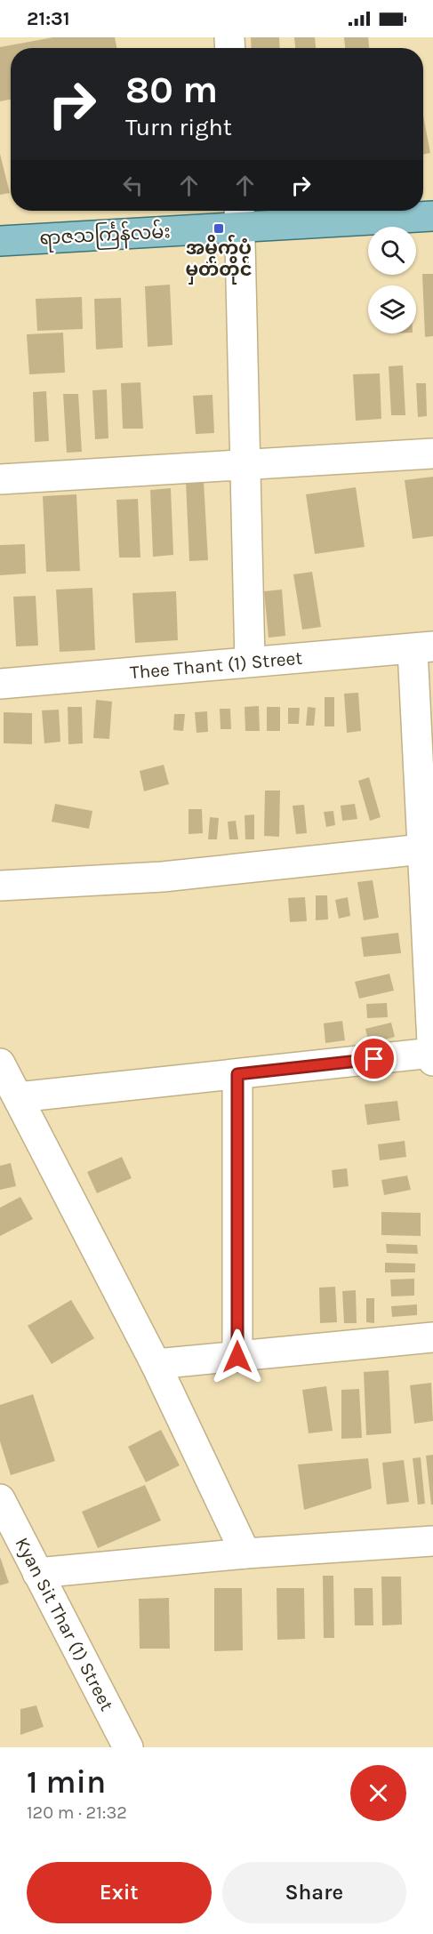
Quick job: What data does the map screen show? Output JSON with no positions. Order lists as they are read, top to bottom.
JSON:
{
  "streets": {
    "main road": ["ရာဇသင်္ကြန်လမ်း"],
    "street": ["Thee Thant (1) Street", "Kyan Sit Thar (1) Street"]
  },
  "places": {
    "transit": ["အမှိုက်ပုံ မှတ်တိုင်"]
  },
  "page": {
    "status": "21:31",
    "turn": ["80 m", "Turn right"],
    "heading": ["1 min", "120 m · 21:32"],
    "buttons": ["Exit", "Share"]
  }
}
